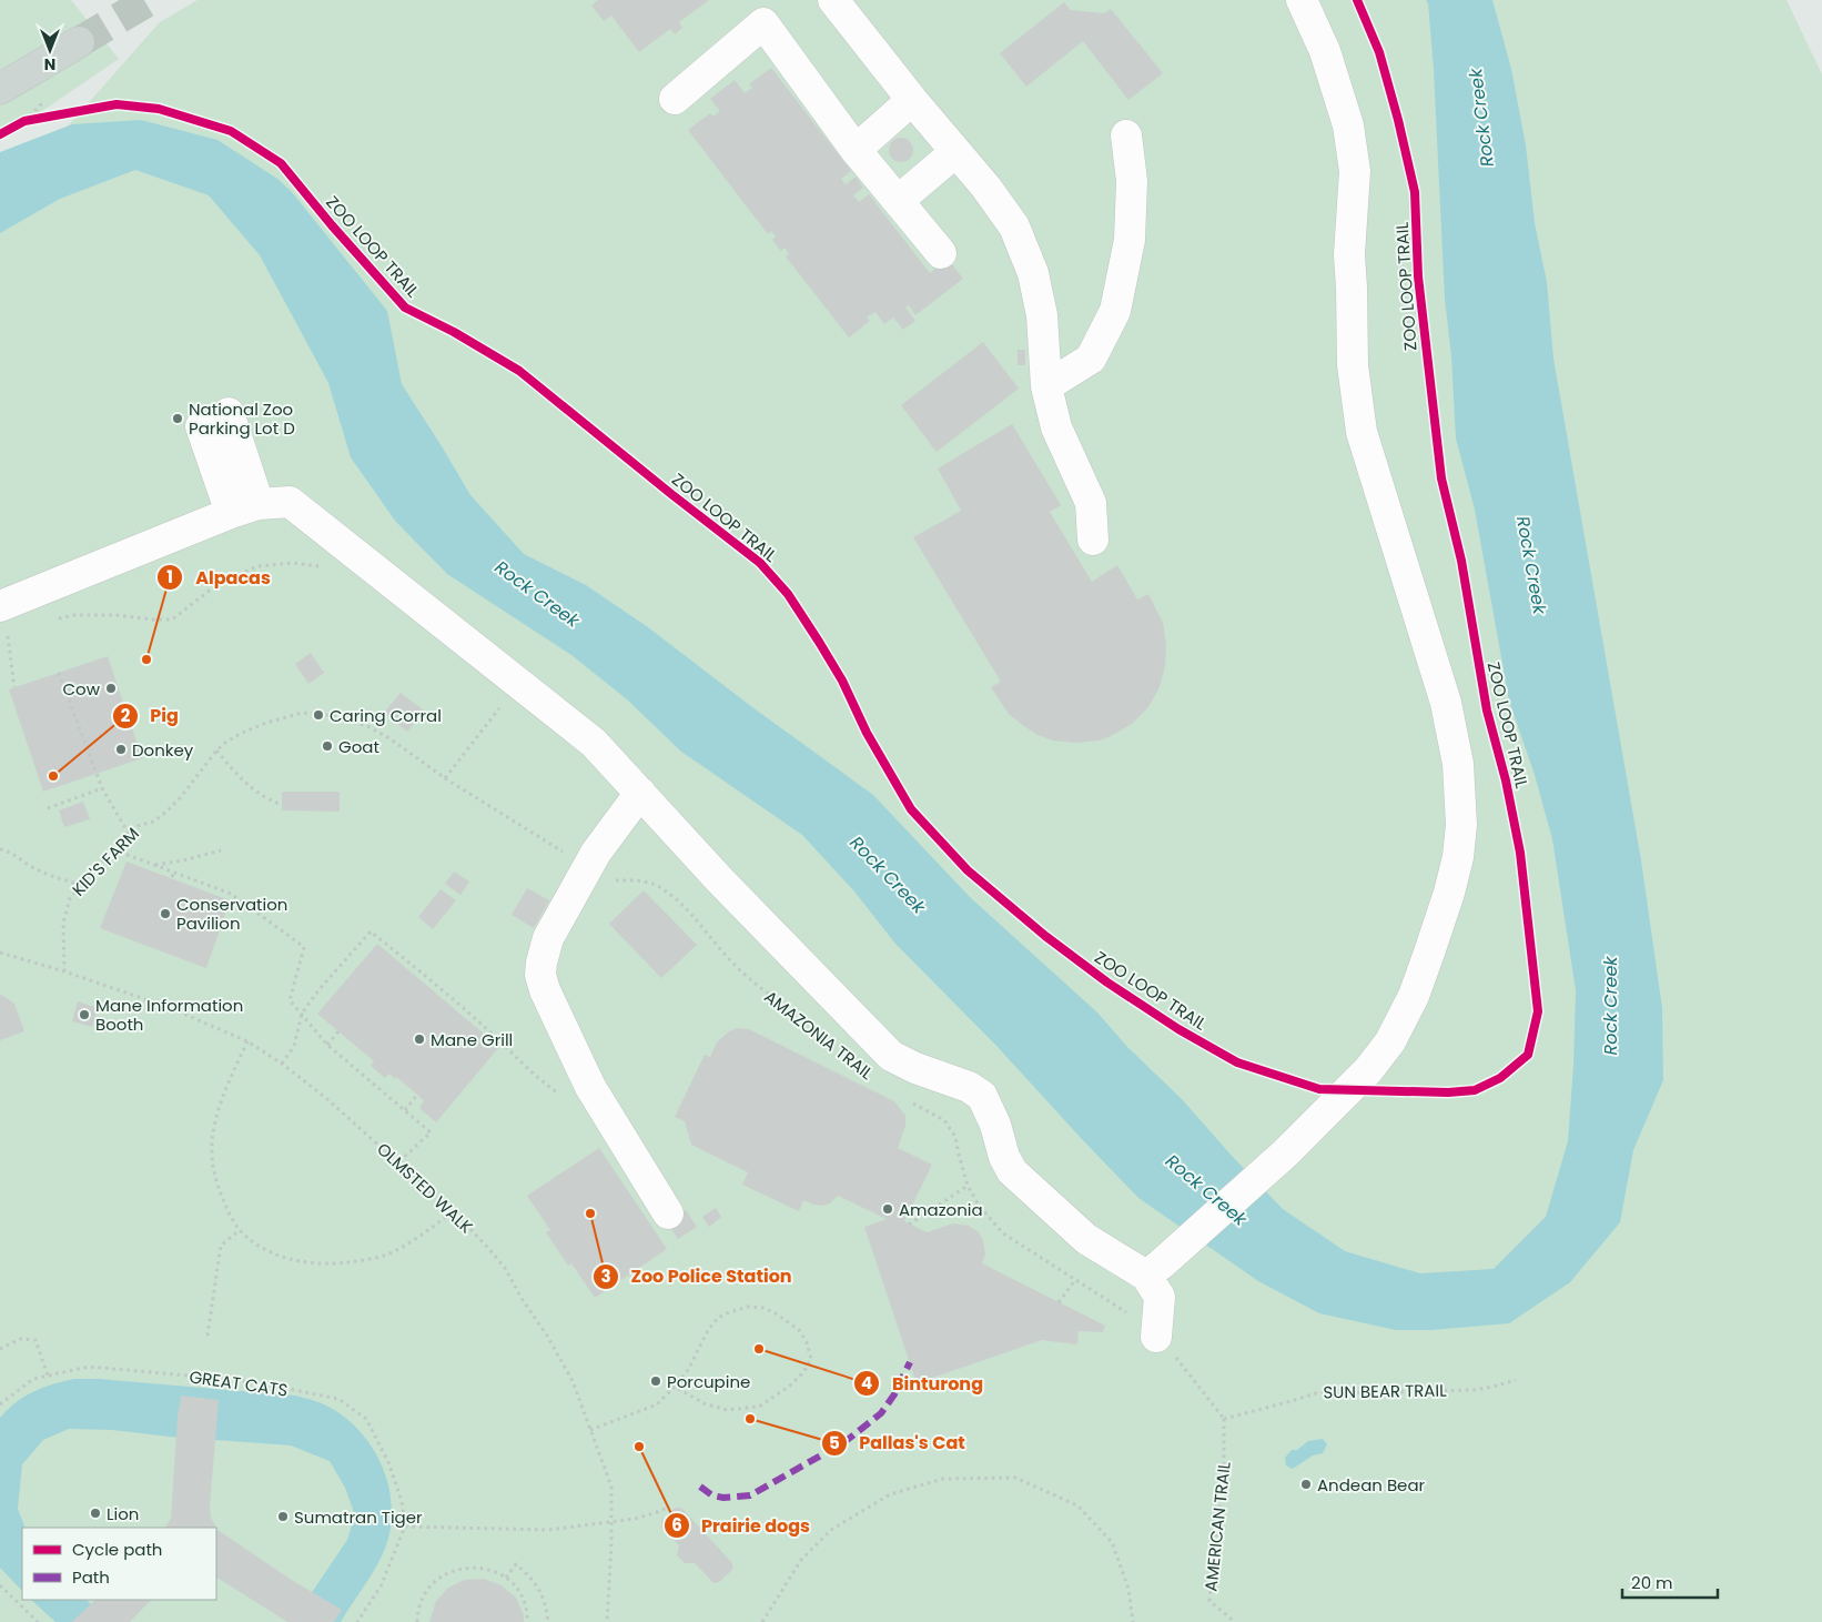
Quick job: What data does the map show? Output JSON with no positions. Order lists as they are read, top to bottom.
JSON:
{
  "streets": {
    "path": [
      "KID'S FARM",
      "AMAZONIA TRAIL",
      "OLMSTED WALK",
      "GREAT CATS",
      "SUN BEAR TRAIL",
      "AMERICAN TRAIL"
    ],
    "cycle path": ["ZOO LOOP TRAIL"]
  },
  "crossings": [
    ["KID'S FARM", "OLMSTED WALK"],
    ["SUN BEAR TRAIL", "AMERICAN TRAIL"]
  ],
  "water": ["Rock Creek"],
  "places": [
    "National Zoo Parking Lot D",
    "Alpacas",
    "Cow",
    "Caring Corral",
    "Goat",
    "Donkey",
    "Pig",
    "Conservation Pavilion",
    "Mane Information Booth",
    "Mane Grill",
    "Amazonia",
    "Zoo Police Station",
    "Binturong",
    "Porcupine",
    "Pallas's Cat",
    "Prairie dogs",
    "Andean Bear",
    "Lion",
    "Sumatran Tiger"
  ],
  "legend": ["Cycle path", "Path"],
  "scale_bar": "20 m",
  "north": "bottom"
}
